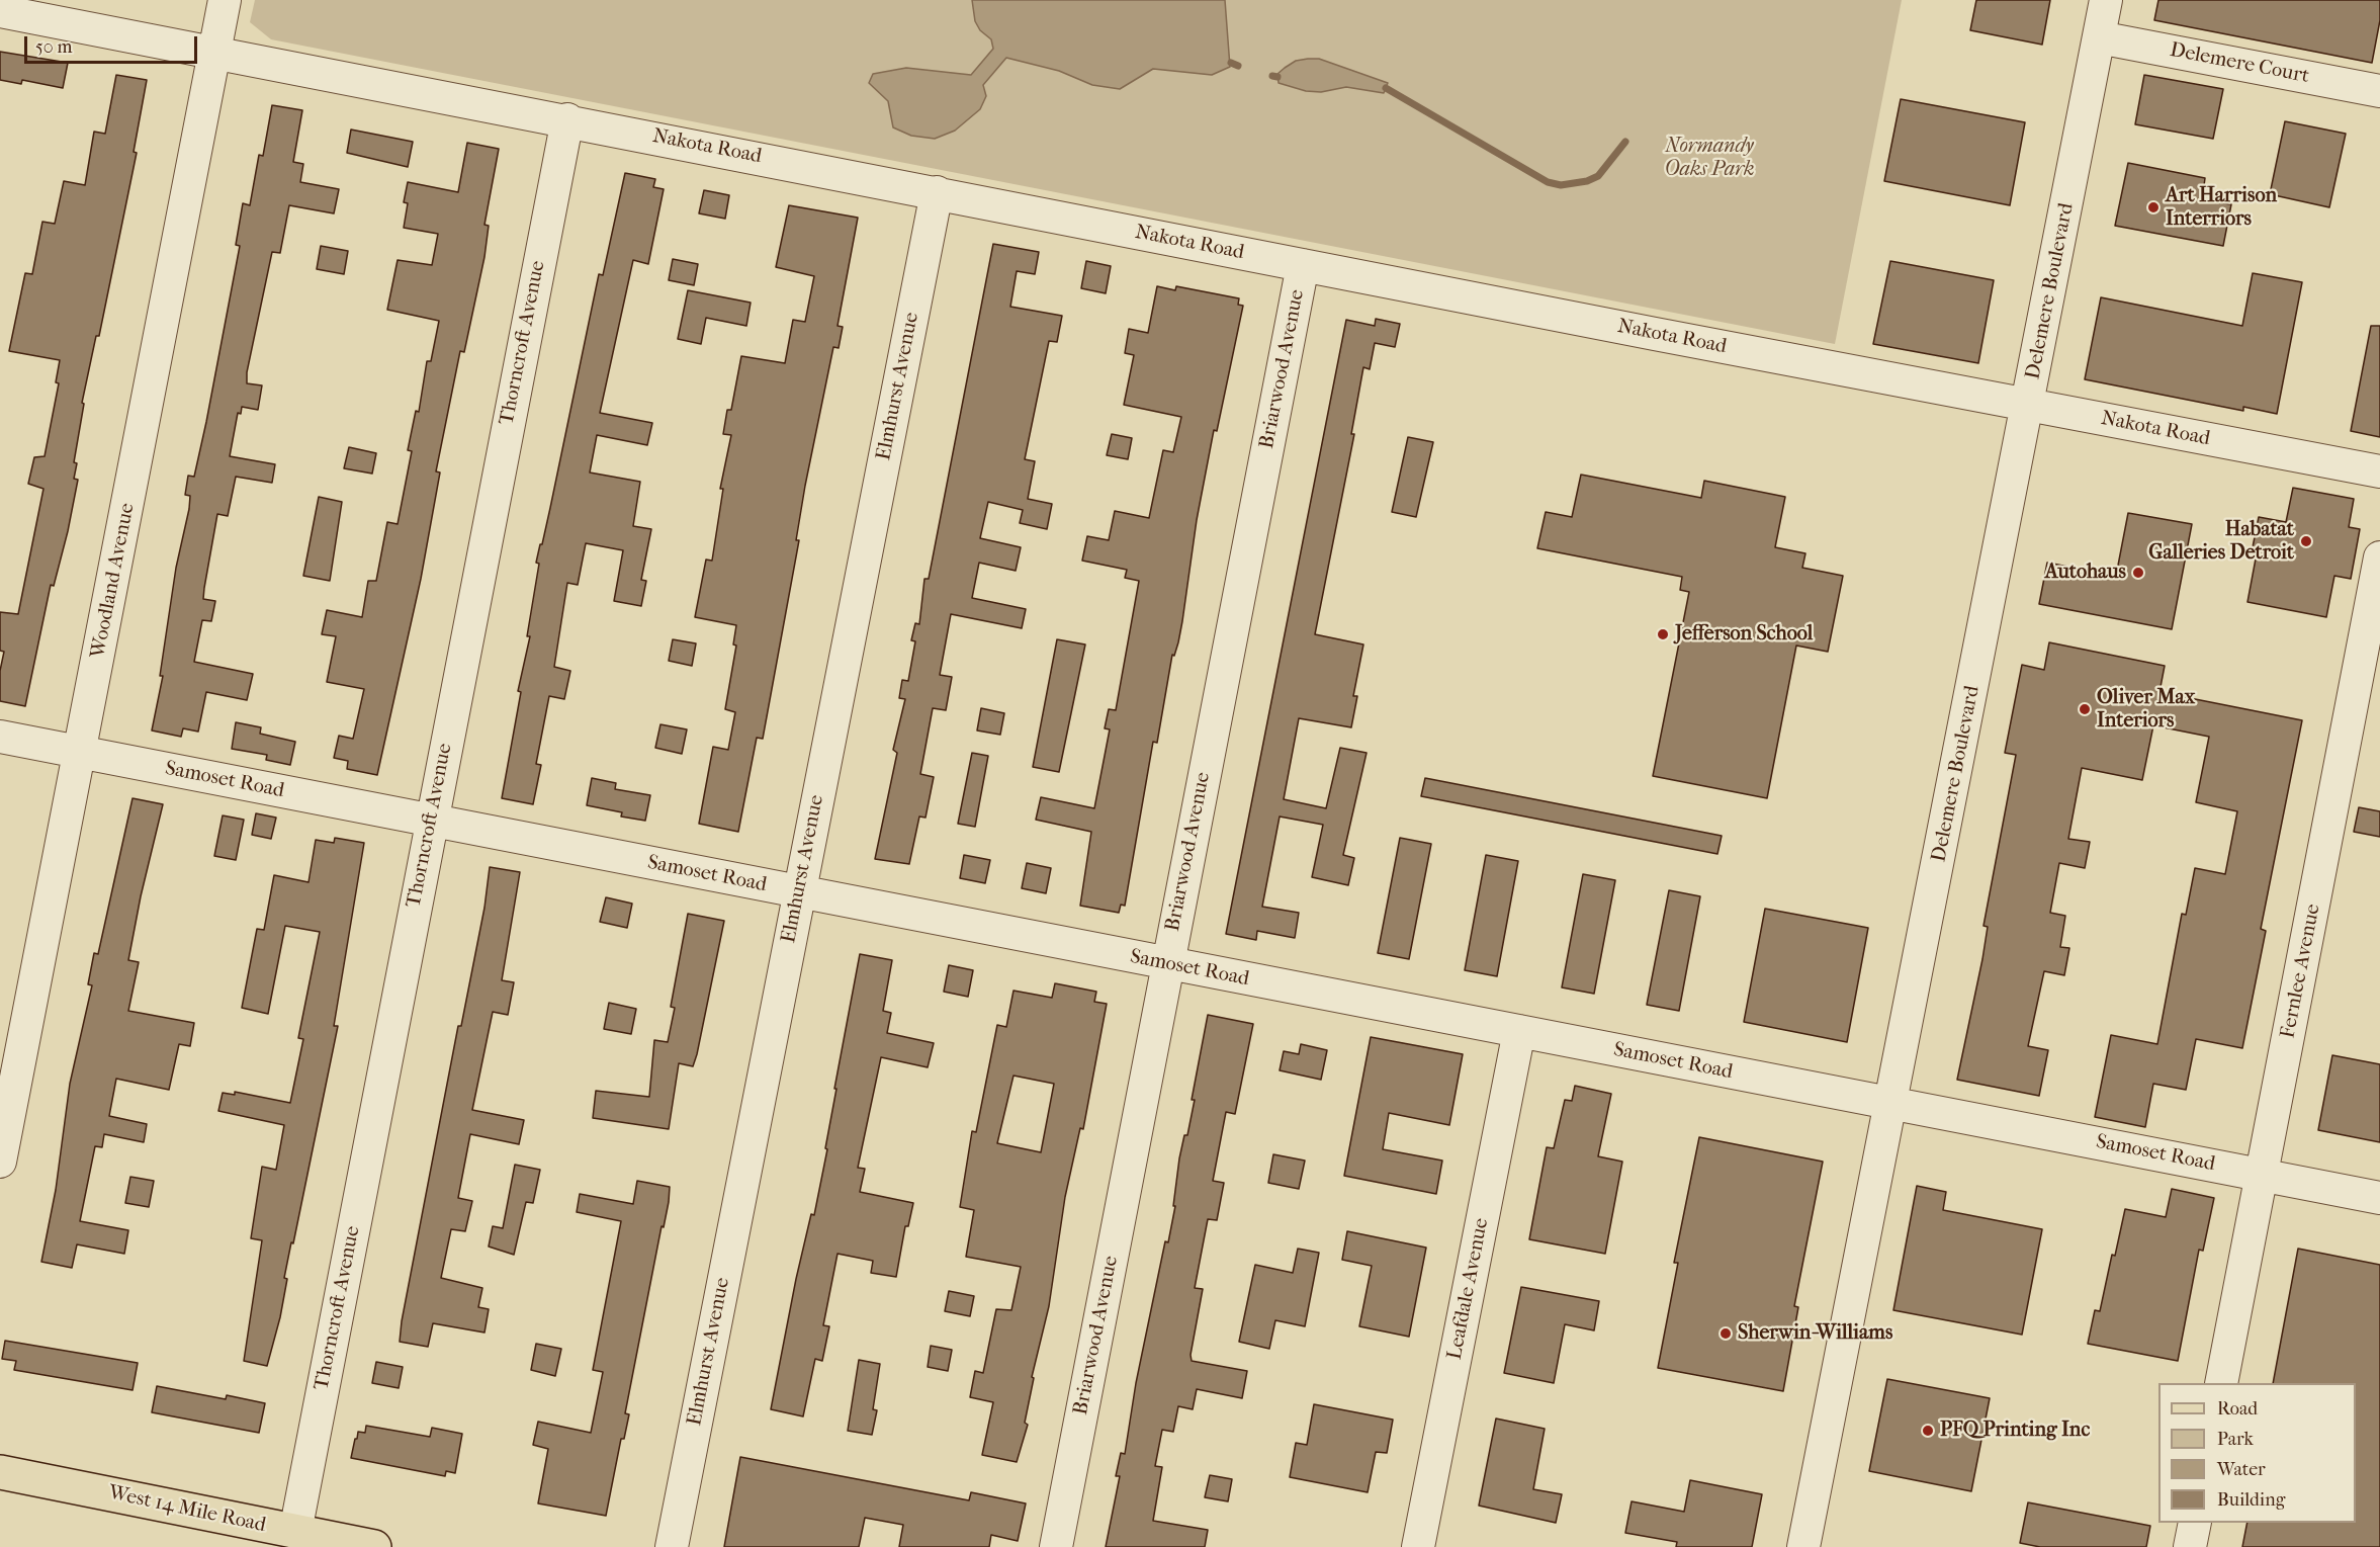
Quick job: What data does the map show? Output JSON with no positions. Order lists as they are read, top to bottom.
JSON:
{
  "streets": {
    "main road": ["West 14 Mile Road"],
    "street": [
      "Delemere Court",
      "Nakota Road",
      "Delemere Boulevard",
      "Thorncroft Avenue",
      "Briarwood Avenue",
      "Elmhurst Avenue",
      "Woodland Avenue",
      "Samoset Road",
      "Fernlee Avenue",
      "Leafdale Avenue"
    ]
  },
  "crossings": [
    ["Delemere Court", "Delemere Boulevard"],
    ["Nakota Road", "Delemere Boulevard"],
    ["Nakota Road", "Thorncroft Avenue"],
    ["Nakota Road", "Briarwood Avenue"],
    ["Nakota Road", "Elmhurst Avenue"],
    ["Nakota Road", "Woodland Avenue"],
    ["Delemere Boulevard", "Samoset Road"],
    ["Thorncroft Avenue", "Samoset Road"],
    ["Thorncroft Avenue", "West 14 Mile Road"],
    ["Briarwood Avenue", "Samoset Road"],
    ["Elmhurst Avenue", "Samoset Road"],
    ["Woodland Avenue", "Samoset Road"],
    ["Samoset Road", "Fernlee Avenue"],
    ["Samoset Road", "Leafdale Avenue"]
  ],
  "parks": ["Normandy Oaks Park"],
  "places": [
    "Art Harrison Interriors",
    "Habatat Galleries Detroit",
    "Autohaus",
    "Jefferson School",
    "Oliver Max Interiors",
    "Sherwin-Williams",
    "PFQ Printing Inc"
  ],
  "legend": [
    "Road",
    "Park",
    "Water",
    "Building"
  ],
  "scale_bar": "50 m"
}
